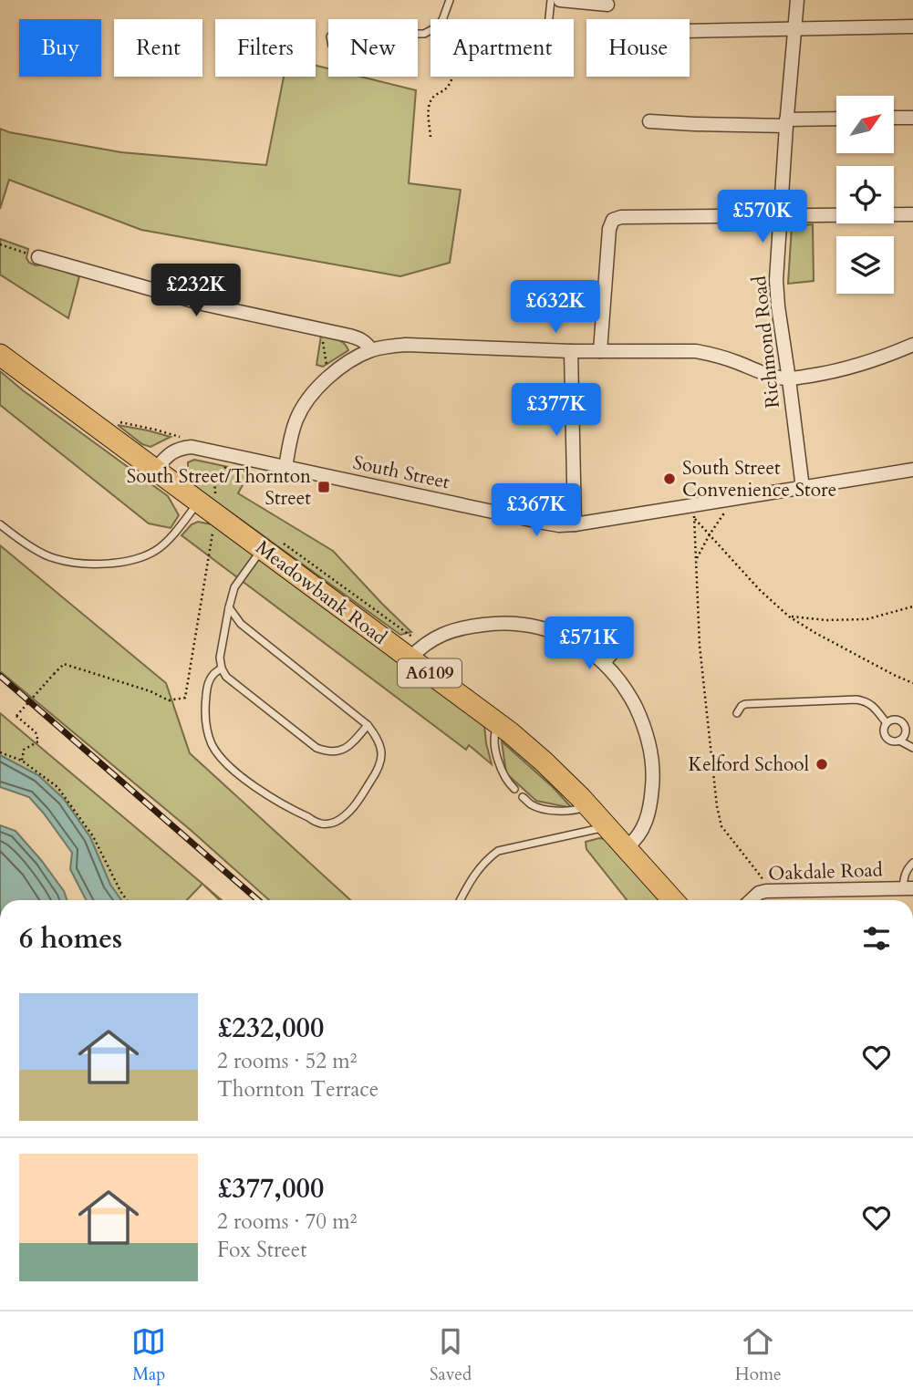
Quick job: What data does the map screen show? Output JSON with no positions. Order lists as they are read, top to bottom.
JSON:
{
  "streets": {
    "main road": ["Meadowbank Road", "A6109"],
    "street": ["Richmond Road", "South Street", "Oakdale Road"]
  },
  "crossings": [
    ["Richmond Road", "South Street"]
  ],
  "places": {
    "other": ["South Street Convenience Store", "Kelford School"],
    "transit": ["South Street/Thornton Street"]
  },
  "north": "top right",
  "page": {
    "chip": [
      "Buy",
      "Rent",
      "Filters",
      "New",
      "Apartment",
      "House"
    ],
    "price": [
      "£570K",
      "£232K",
      "£632K",
      "£377K",
      "£367K",
      "£571K"
    ],
    "heading": "6 homes",
    "list": [
      {
        "name": "£232,000",
        "note": "2 rooms · 52 m² · Thornton Terrace"
      },
      {
        "name": "£377,000",
        "note": "2 rooms · 70 m² · Fox Street"
      }
    ],
    "tabs": ["Map", "Saved", "Home"]
  }
}
